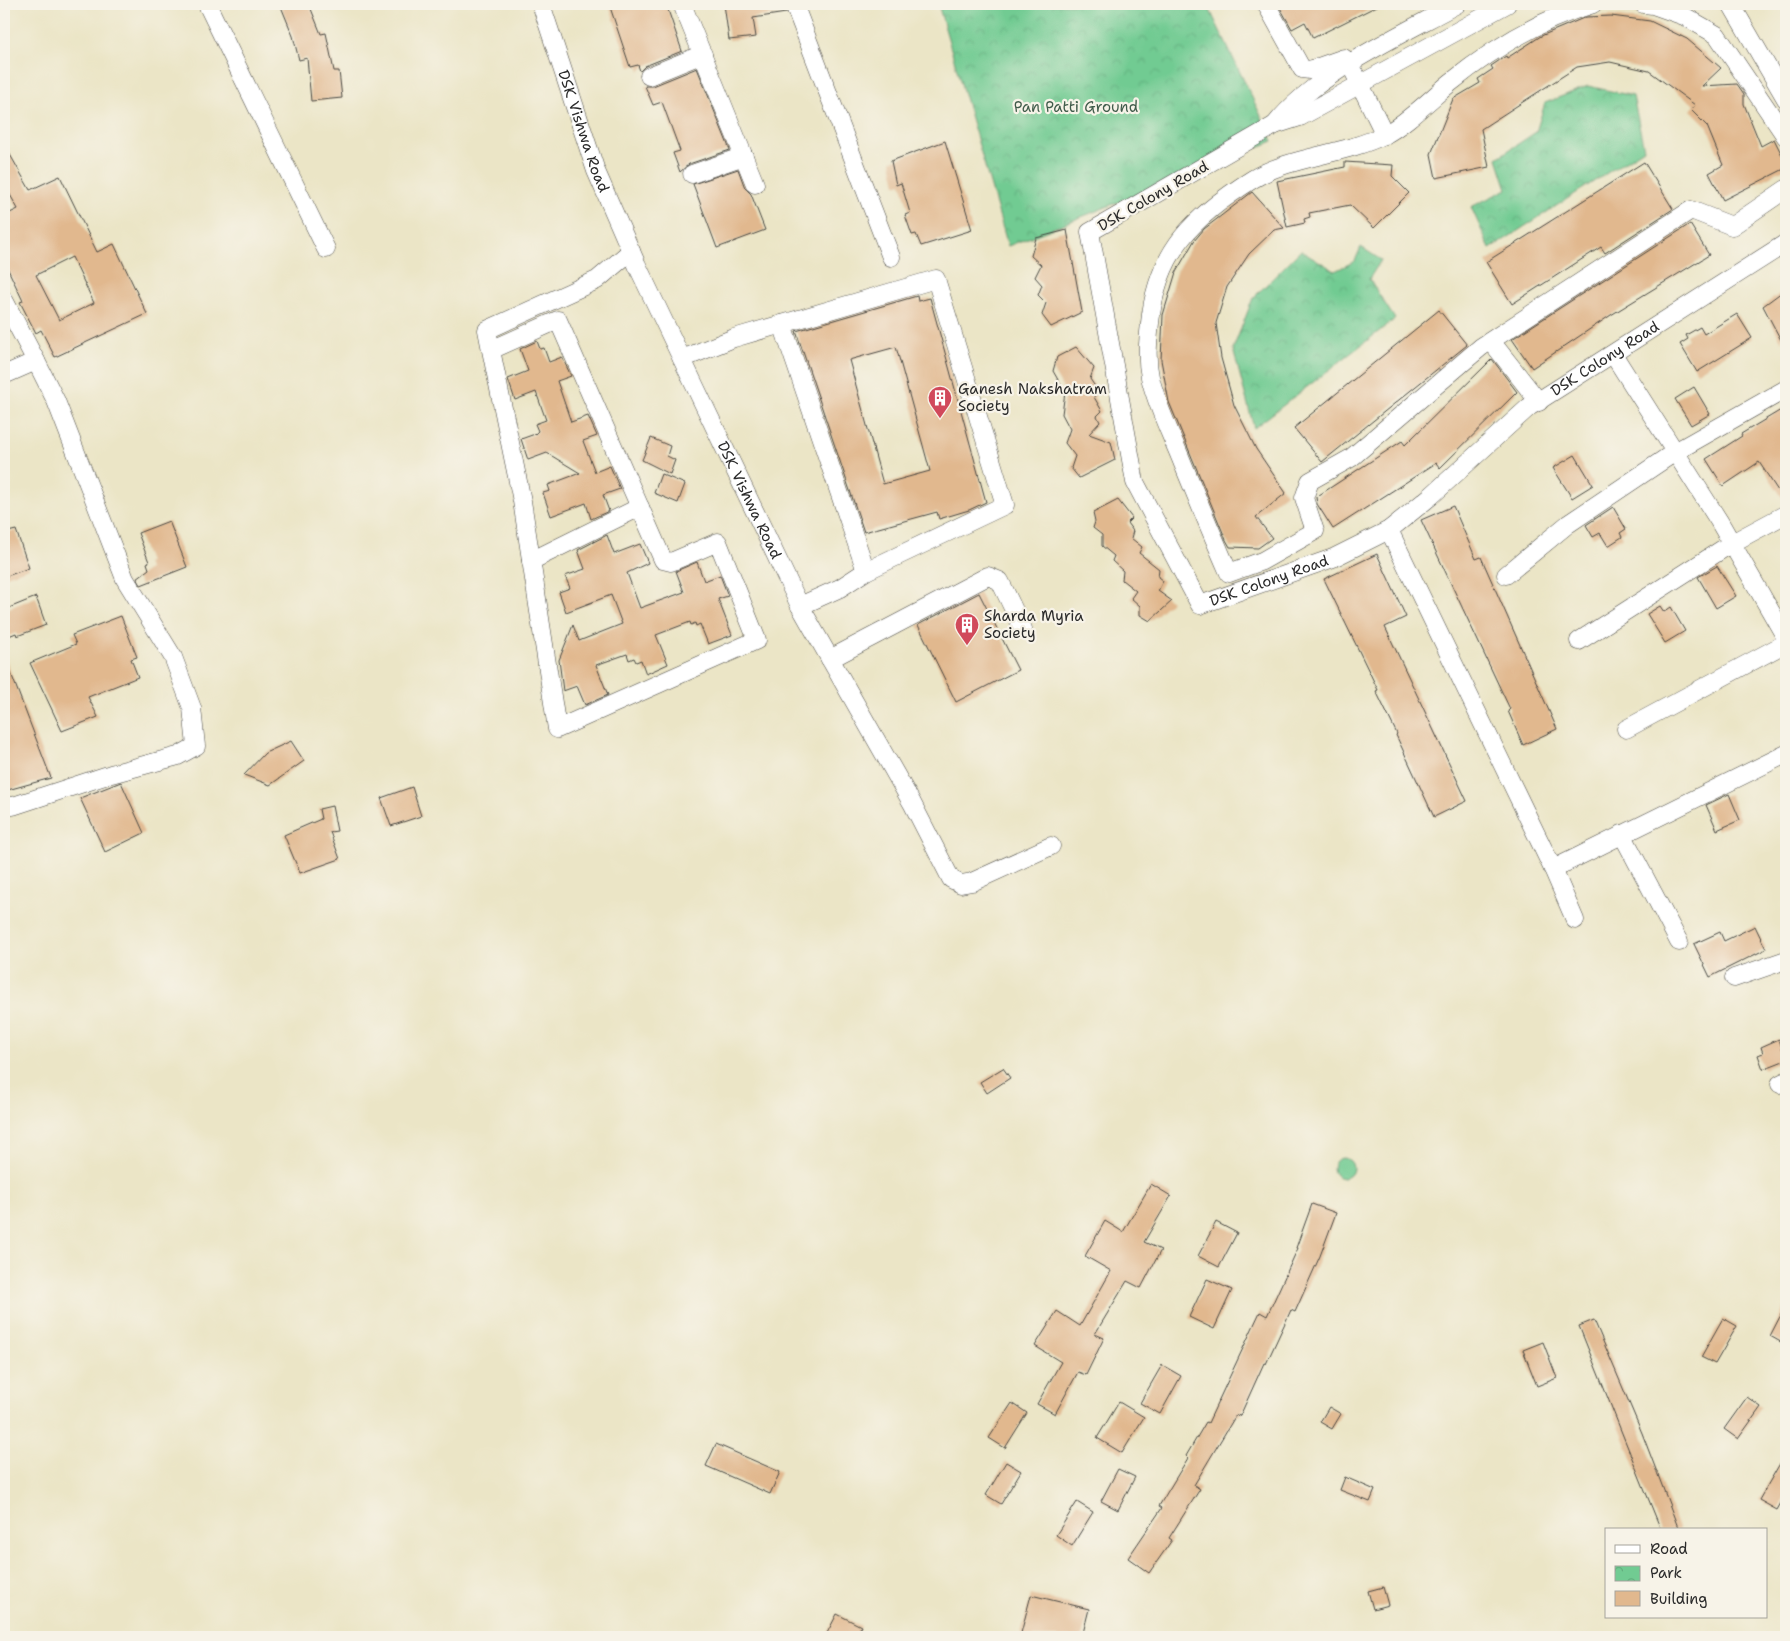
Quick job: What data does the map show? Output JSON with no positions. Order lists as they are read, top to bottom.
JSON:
{
  "streets": {
    "street": ["DSK Vishwa Road", "DSK Colony Road"]
  },
  "parks": ["Pan Patti Ground"],
  "places": {
    "building": ["Ganesh Nakshatram Society", "Sharda Myria Society"]
  },
  "legend": ["Road", "Park", "Building"]
}
